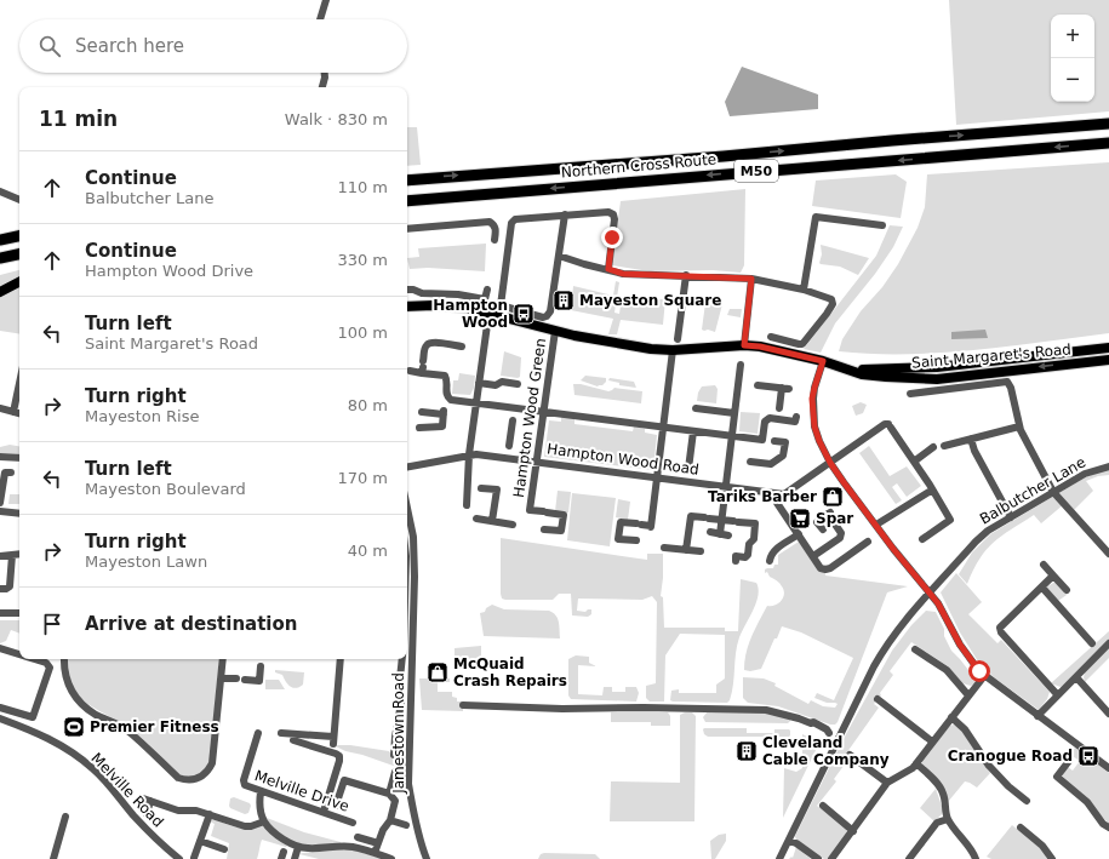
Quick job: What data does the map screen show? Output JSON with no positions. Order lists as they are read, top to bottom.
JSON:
{
  "streets": {
    "highway": ["Northern Cross Route", "M50"],
    "main road": ["Saint Margaret's Road"],
    "street": [
      "Hampton Wood Green",
      "Hampton Wood Road",
      "Balbutcher Lane",
      "Jamestown Road",
      "Melville Road",
      "Melville Drive"
    ]
  },
  "crossings": [
    ["Saint Margaret's Road", "Hampton Wood Green"],
    ["Hampton Wood Green", "Hampton Wood Road"]
  ],
  "places": {
    "building": ["Mayeston Square", "Cleveland Cable Company"],
    "bus stop": ["Hampton Wood", "Cranogue Road"],
    "shop": ["Tariks Barber", "McQuaid Crash Repairs"],
    "supermarket": ["Spar"],
    "sports": ["Premier Fitness"]
  },
  "page": {
    "map_buttons": ["+", "−"],
    "search": "Search here",
    "heading": ["11 min", "Walk · 830 m"],
    "list": [
      ["Continue", "Balbutcher Lane", "110 m"],
      ["Continue", "Hampton Wood Drive", "330 m"],
      ["Turn left", "Saint Margaret's Road", "100 m"],
      ["Turn right", "Mayeston Rise", "80 m"],
      ["Turn left", "Mayeston Boulevard", "170 m"],
      ["Turn right", "Mayeston Lawn", "40 m"],
      "Arrive at destination"
    ]
  }
}
